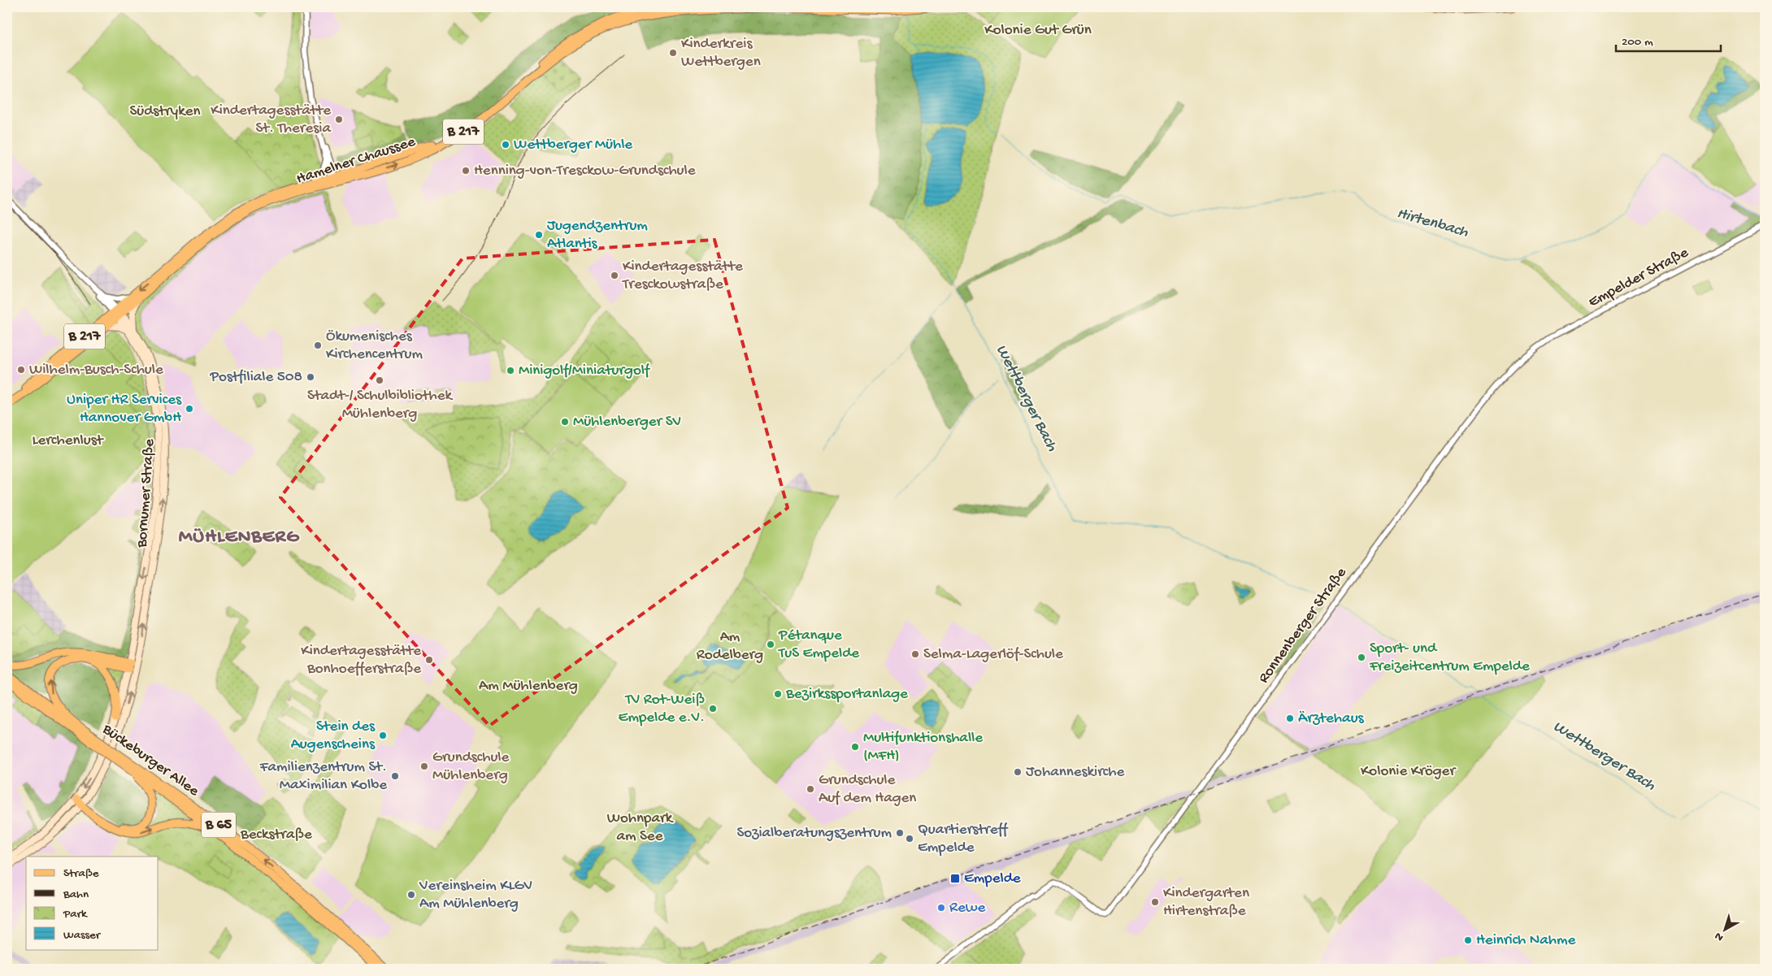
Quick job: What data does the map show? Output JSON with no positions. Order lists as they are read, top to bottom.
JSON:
{
  "streets": {
    "main road": [
      "B 217",
      "Hamelner Chaussee",
      "Bornumer Straße",
      "Bückeburger Allee",
      "B 65"
    ],
    "street": ["Empelder Straße", "Ronnenberger Straße"]
  },
  "crossings": [
    ["Hamelner Chaussee", "Bornumer Straße"],
    ["Empelder Straße", "Ronnenberger Straße"]
  ],
  "districts": ["MÜHLENBERG"],
  "water": ["Hirtenbach", "Wettberger Bach"],
  "parks": [
    "Kolonie Gut Grün",
    "Südstryken",
    "Lerchenlust",
    "Am Rodelberg",
    "Am Mühlenberg",
    "Kolonie Kröger",
    "Wohnpark am See",
    "Beckstraße"
  ],
  "places": {
    "other": [
      "Kinderkreis Wettbergen",
      "Kindertagesstätte St. Theresia",
      "Wettberger Mühle",
      "Henning-von-Tresckow-Grundschule",
      "Jugendzentrum Atlantis",
      "Kindertagesstätte Tresckowstraße",
      "Ökumenisches Kirchencentrum",
      "Wilhelm-Busch-Schule",
      "Minigolf/Miniaturgolf",
      "Postfiliale 508",
      "Stadt-/ Schulbibliothek Mühlenberg",
      "Uniper HR Services Hannover GmbH",
      "Mühlenberger SV",
      "Pétanque TuS Empelde",
      "Selma-Lagerlöf-Schule",
      "Sport- und Freizeitcentrum Empelde",
      "Kindertagesstätte Bonhoefferstraße",
      "Bezirkssportanlage",
      "TV Rot-Weiß Empelde e.V.",
      "Ärztehaus",
      "Stein des Augenscheins",
      "Multifunktionshalle (MFH)",
      "Grundschule Mühlenberg",
      "Johanneskirche",
      "Familienzentrum St. Maximilian Kolbe",
      "Grundschule Auf dem Hagen",
      "Sozialberatungszentrum",
      "Quartierstreff Empelde",
      "Vereinsheim KLGV Am Mühlenberg",
      "Kindergarten Hirtenstraße",
      "Rewe",
      "Heinrich Nahme"
    ],
    "transit": ["Empelde"]
  },
  "legend": [
    "Straße",
    "Bahn",
    "Park",
    "Wasser"
  ],
  "scale_bar": "200 m",
  "north": "bottom left"
}
